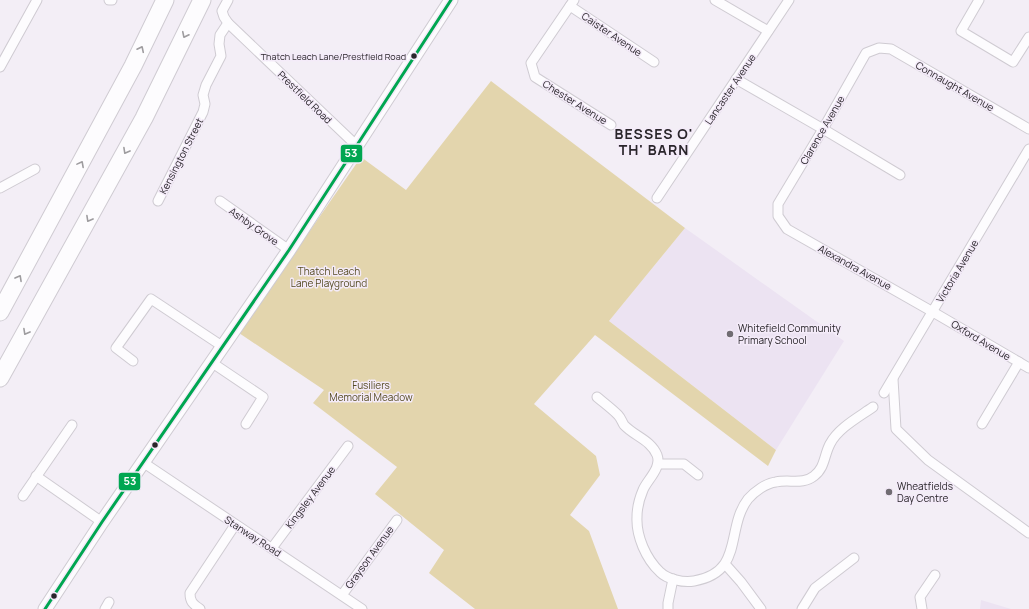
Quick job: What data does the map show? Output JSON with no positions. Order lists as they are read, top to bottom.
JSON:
{
  "streets": {
    "street": [
      "Caister Avenue",
      "Connaught Avenue",
      "Lancaster Avenue",
      "Prestfield Road",
      "Chester Avenue",
      "Clarence Avenue",
      "Kensington Street",
      "Ashby Grove",
      "Alexandra Avenue",
      "Victoria Avenue",
      "Oxford Avenue",
      "Kingsley Avenue",
      "Stanway Road",
      "Grayson Avenue"
    ]
  },
  "crossings": [
    ["Caister Avenue", "Chester Avenue"],
    ["Connaught Avenue", "Clarence Avenue"],
    ["Prestfield Road", "Kensington Street"],
    ["Clarence Avenue", "Alexandra Avenue"],
    ["Alexandra Avenue", "Victoria Avenue"],
    ["Alexandra Avenue", "Oxford Avenue"],
    ["Victoria Avenue", "Oxford Avenue"],
    ["Kingsley Avenue", "Stanway Road"],
    ["Stanway Road", "Grayson Avenue"]
  ],
  "districts": ["BESSES O' TH' BARN"],
  "parks": ["Thatch Leach Lane Playground", "Fusiliers Memorial Meadow"],
  "places": ["Thatch Leach Lane/Prestfield Road", "Whitefield Community Primary School", "Wheatfields Day Centre"],
  "lines": ["transit line 53"]
}
